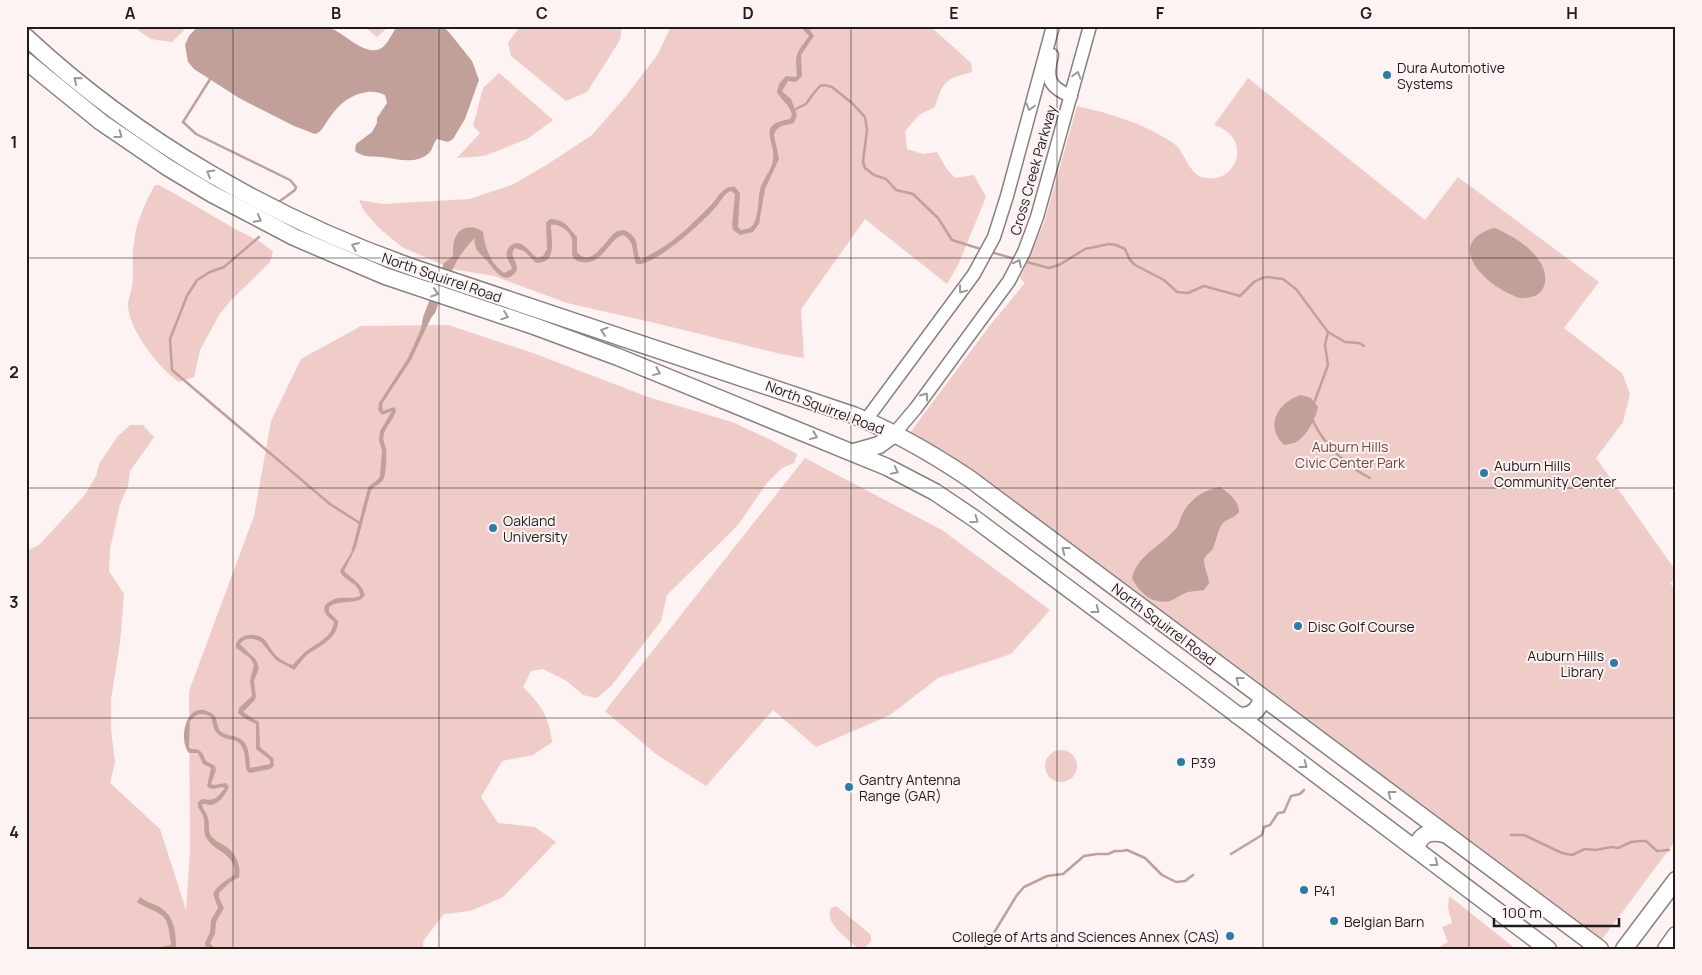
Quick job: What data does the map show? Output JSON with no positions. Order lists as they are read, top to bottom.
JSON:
{
  "streets": {
    "main road": ["North Squirrel Road"],
    "street": ["Cross Creek Parkway"]
  },
  "crossings": [
    ["Cross Creek Parkway", "North Squirrel Road"]
  ],
  "parks": ["Auburn Hills Civic Center Park"],
  "places": [
    "Dura Automotive Systems",
    "Auburn Hills Community Center",
    "Oakland University",
    "Disc Golf Course",
    "Auburn Hills Library",
    "P39",
    "Gantry Antenna Range (GAR)",
    "P41",
    "Belgian Barn",
    "College of Arts and Sciences Annex (CAS)"
  ],
  "scale_bar": "100 m",
  "grid": {
    "columns": [
      "A",
      "B",
      "C",
      "D",
      "E",
      "F",
      "G",
      "H"
    ],
    "rows": [
      "1",
      "2",
      "3",
      "4"
    ]
  }
}
